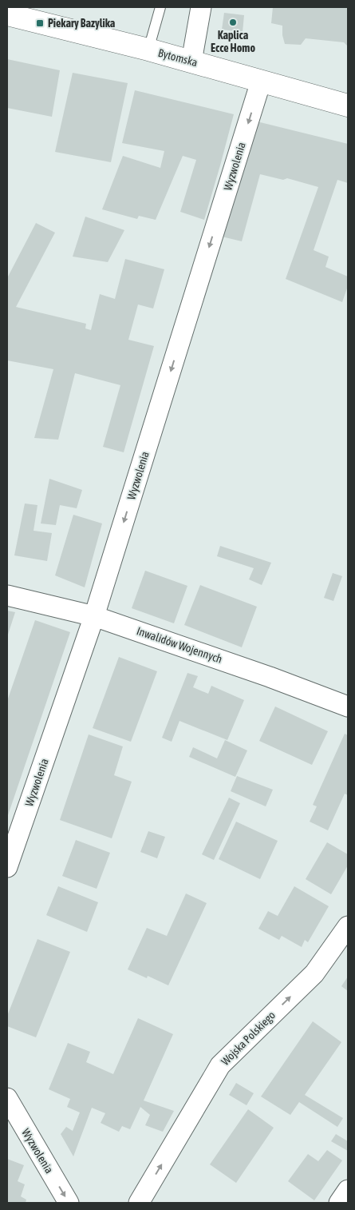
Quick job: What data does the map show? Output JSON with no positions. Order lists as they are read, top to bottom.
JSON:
{
  "streets": {
    "street": [
      "Bytomska",
      "Wyzwolenia",
      "Inwalidów Wojennych",
      "Wojska Polskiego"
    ]
  },
  "crossings": [
    ["Bytomska", "Wyzwolenia"],
    ["Wyzwolenia", "Inwalidów Wojennych"]
  ],
  "one_way": ["Wyzwolenia", "Wojska Polskiego"],
  "places": {
    "other": ["Kaplica Ecce Homo"],
    "transit": ["Piekary Bazylika"]
  }
}
